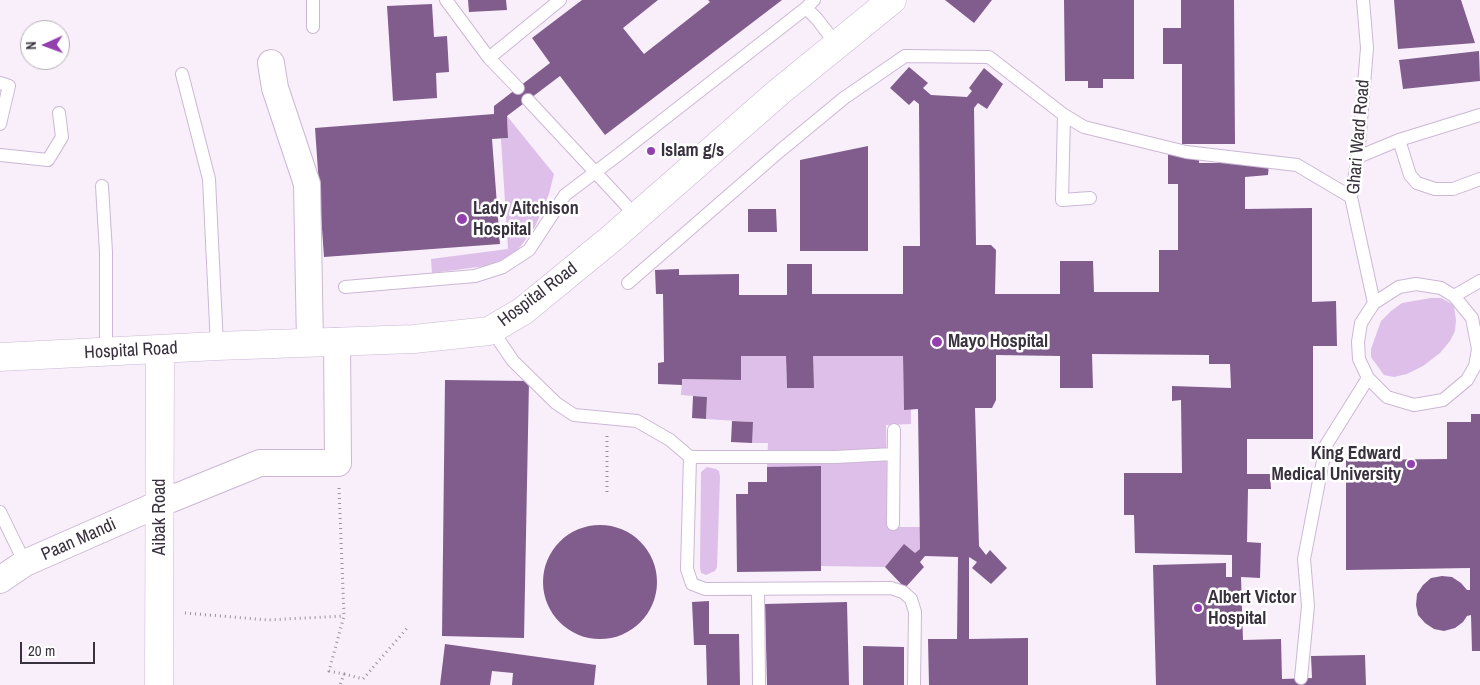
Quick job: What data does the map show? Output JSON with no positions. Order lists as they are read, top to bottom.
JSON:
{
  "streets": {
    "main road": ["Hospital Road", "Aibak Road"],
    "street": ["Paan Mandi"],
    "lane": ["Ghari Ward Road"]
  },
  "crossings": [
    ["Hospital Road", "Aibak Road"],
    ["Aibak Road", "Paan Mandi"]
  ],
  "places": [
    "Islam g/s",
    "Lady Aitchison Hospital",
    "Mayo Hospital",
    "King Edward Medical University",
    "Albert Victor Hospital"
  ],
  "scale_bar": "20 m",
  "north": "left"
}
